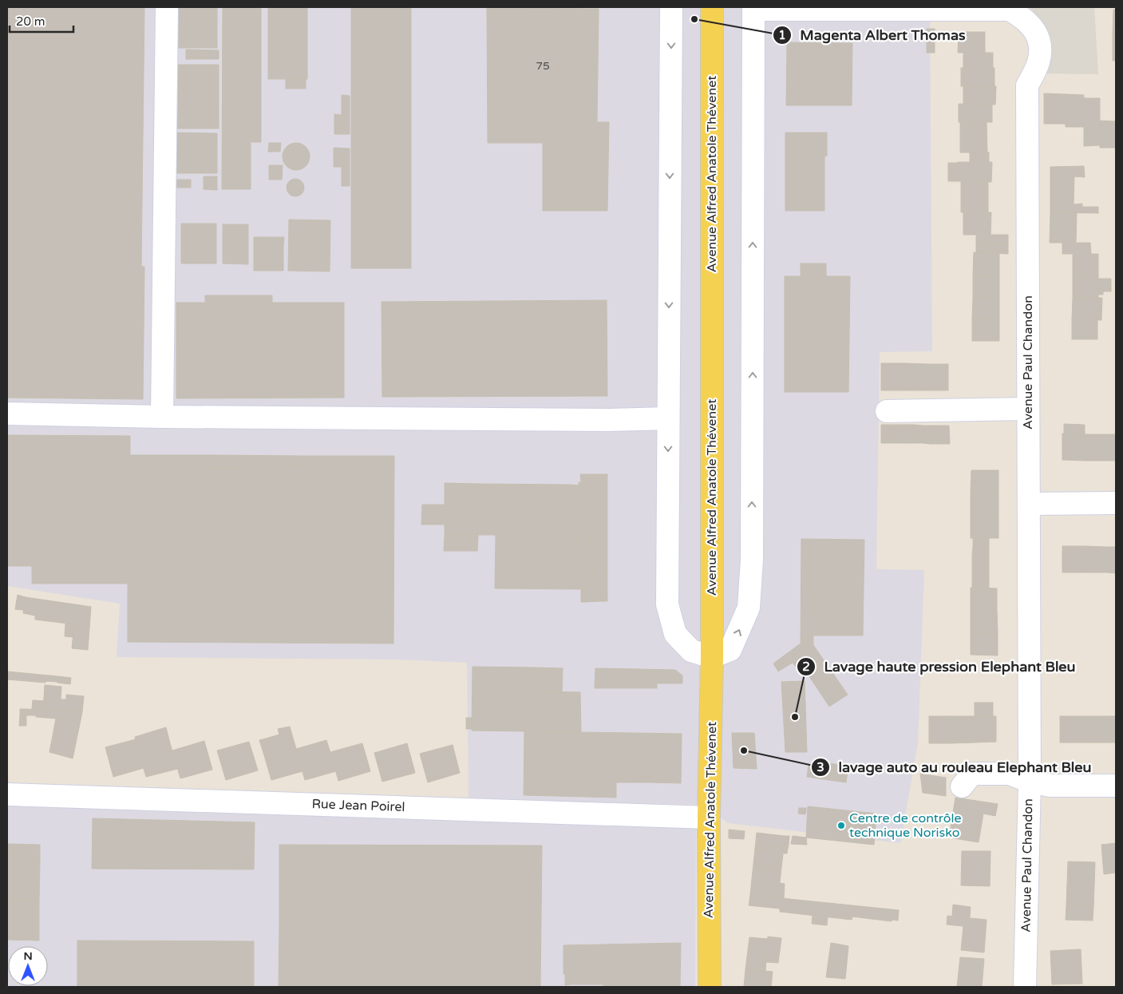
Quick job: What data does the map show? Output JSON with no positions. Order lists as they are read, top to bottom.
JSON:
{
  "streets": {
    "main road": ["Avenue Alfred Anatole Thévenet"],
    "street": ["Avenue Paul Chandon", "Rue Jean Poirel"]
  },
  "crossings": [
    ["Avenue Alfred Anatole Thévenet", "Rue Jean Poirel"]
  ],
  "places": [
    "Magenta Albert Thomas",
    "Lavage haute pression Elephant Bleu",
    "lavage auto au rouleau Elephant Bleu",
    "Centre de contrôle technique Norisko"
  ],
  "house_numbers": ["75"],
  "scale_bar": "20 m",
  "north": "top"
}
